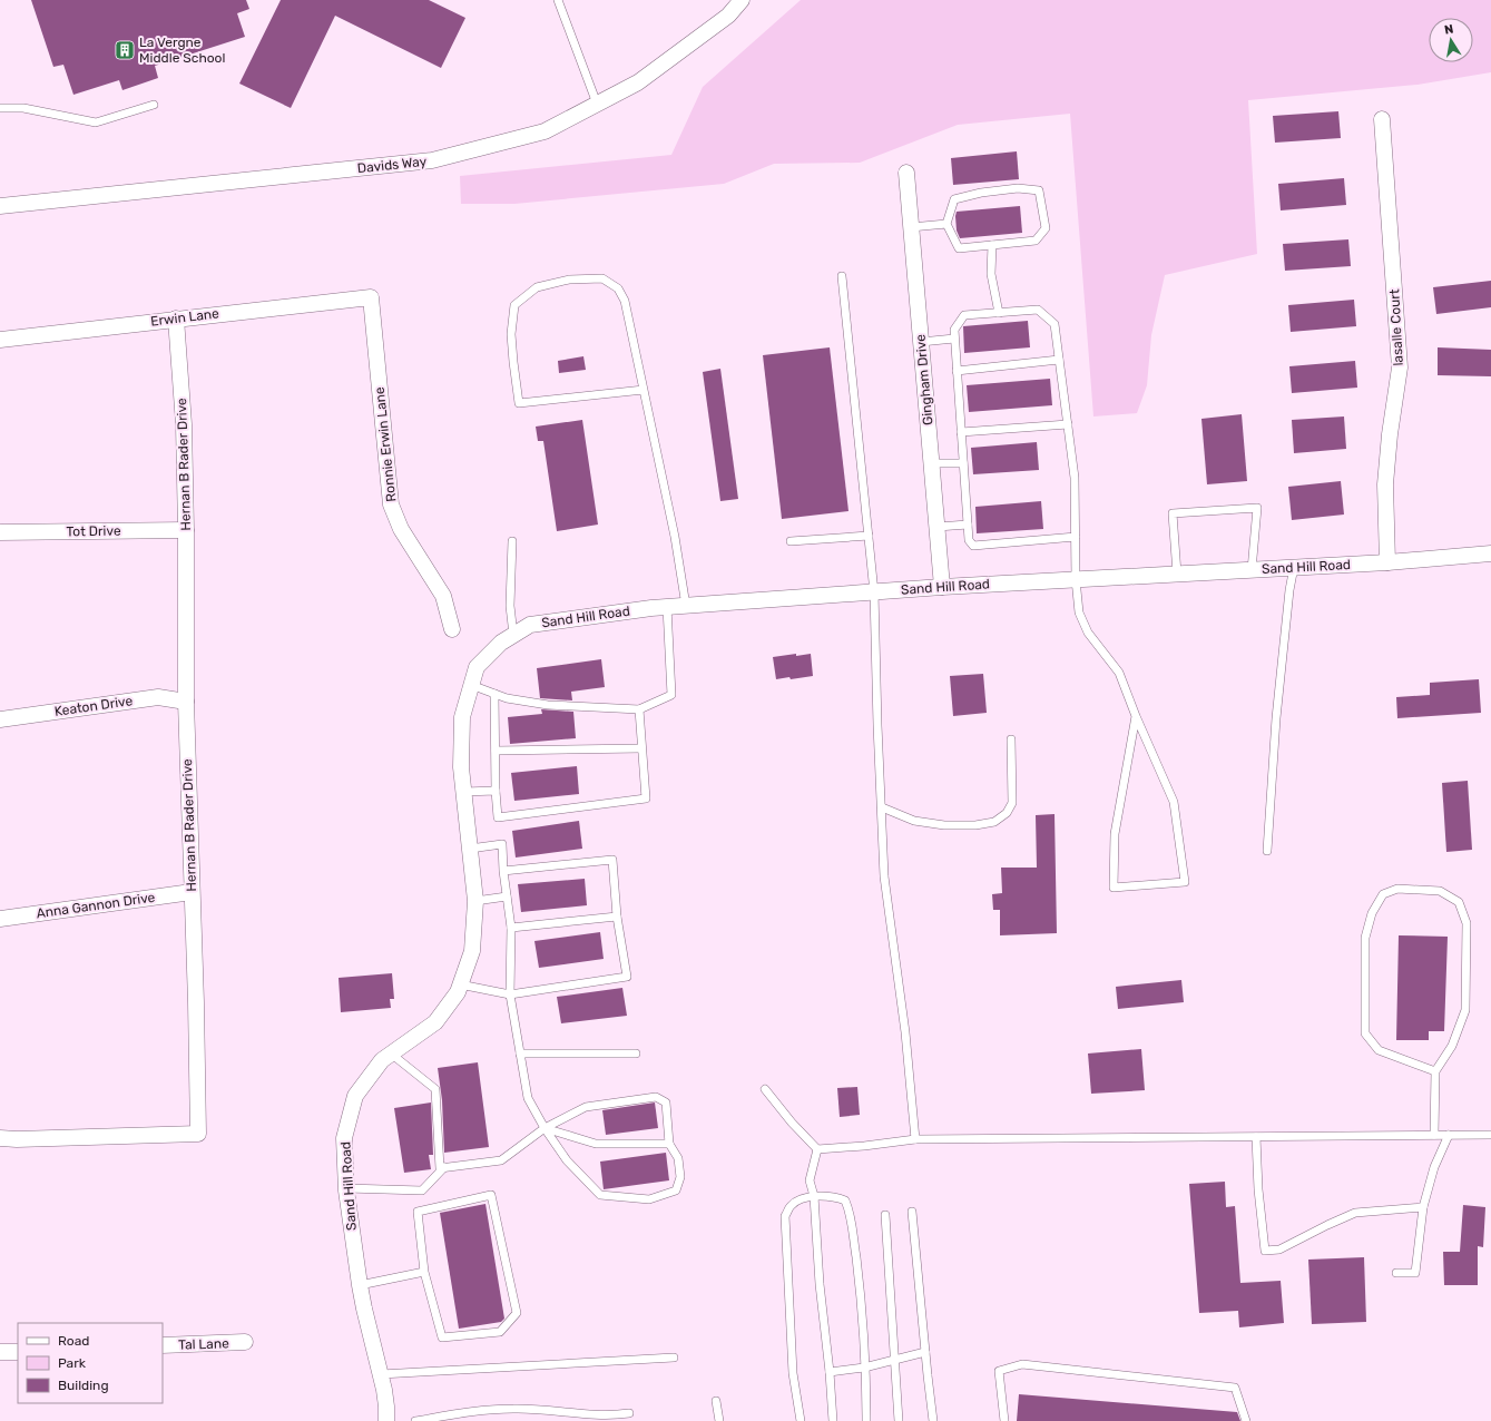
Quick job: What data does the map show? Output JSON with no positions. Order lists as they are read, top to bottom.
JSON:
{
  "streets": {
    "street": [
      "Davids Way",
      "Erwin Lane",
      "lasalle Court",
      "Gingham Drive",
      "Ronnie Erwin Lane",
      "Hernan B Rader Drive",
      "Tot Drive",
      "Sand Hill Road",
      "Keaton Drive",
      "Anna Gannon Drive",
      "Tal Lane"
    ]
  },
  "crossings": [
    ["Erwin Lane", "Ronnie Erwin Lane"],
    ["Erwin Lane", "Hernan B Rader Drive"],
    ["lasalle Court", "Sand Hill Road"],
    ["Gingham Drive", "Sand Hill Road"],
    ["Hernan B Rader Drive", "Tot Drive"],
    ["Hernan B Rader Drive", "Keaton Drive"],
    ["Hernan B Rader Drive", "Anna Gannon Drive"]
  ],
  "places": {
    "building": ["La Vergne Middle School"]
  },
  "legend": ["Road", "Park", "Building"],
  "north": "top"
}
